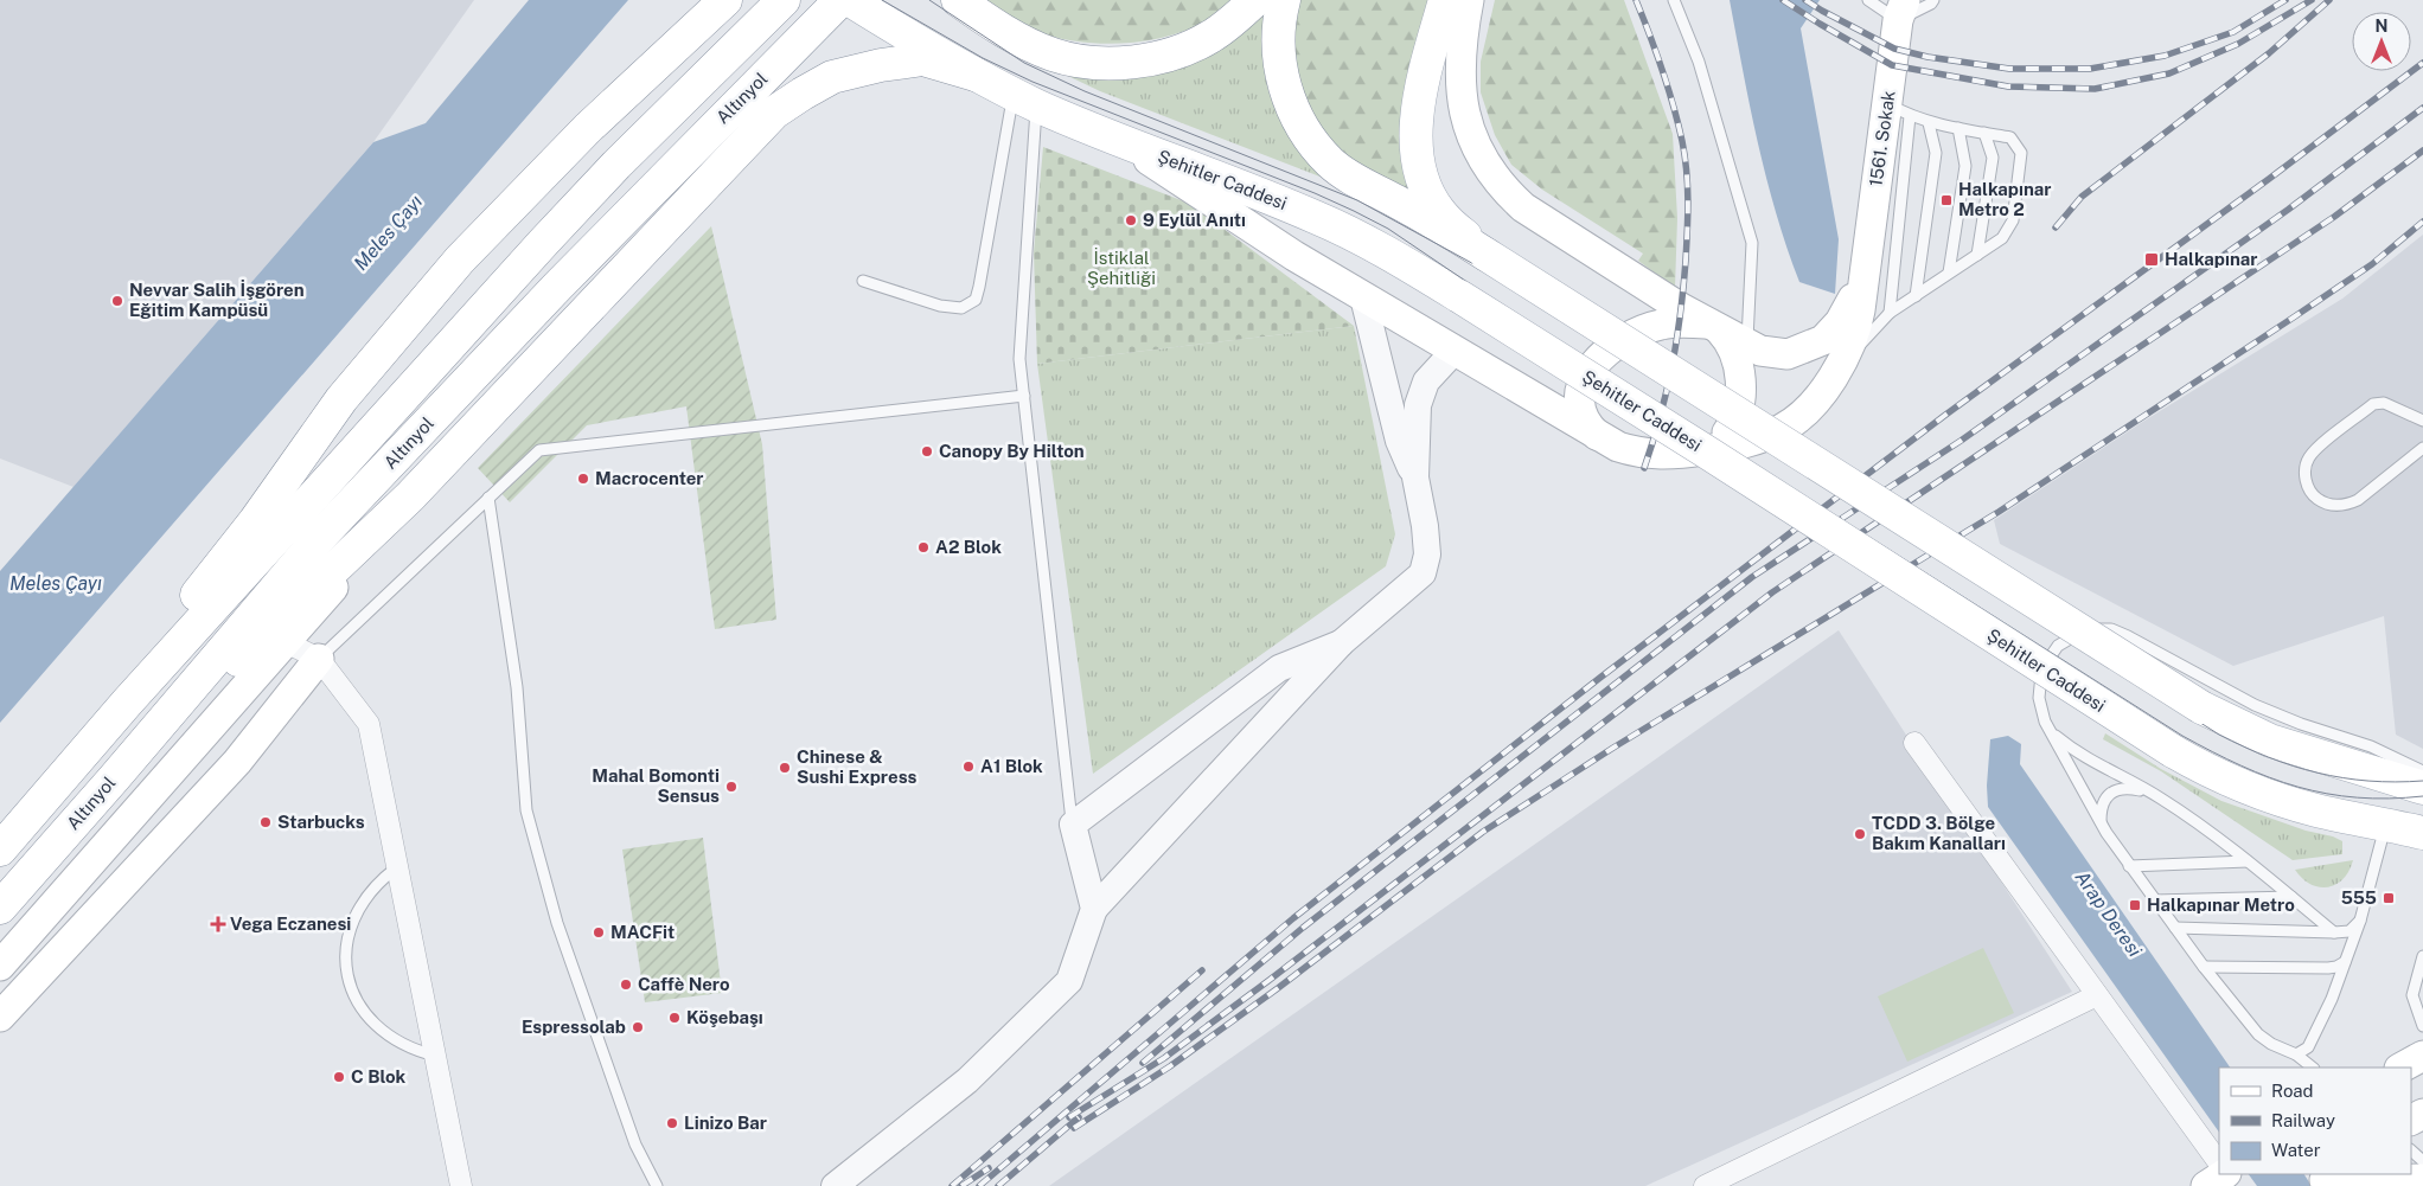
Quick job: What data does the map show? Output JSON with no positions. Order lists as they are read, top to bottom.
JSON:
{
  "streets": {
    "main road": ["Altınyol", "1561. Sokak", "Şehitler Caddesi"]
  },
  "water": ["Meles Çayı", "Arap Deresi"],
  "parks": ["İstiklal Şehitliği"],
  "places": {
    "transit": [
      "Halkapınar Metro 2",
      "Halkapınar",
      "555",
      "Halkapınar Metro"
    ],
    "other": [
      "9 Eylül Anıtı",
      "Nevvar Salih İşgören Eğitim Kampüsü",
      "Canopy By Hilton",
      "Macrocenter",
      "A2 Blok",
      "A1 Blok",
      "Chinese & Sushi Express",
      "Mahal Bomonti Sensus",
      "Starbucks",
      "TCDD 3. Bölge Bakım Kanalları",
      "MACFit",
      "Caffè Nero",
      "Köşebaşı",
      "Espressolab",
      "C Blok",
      "Linizo Bar"
    ],
    "health": ["Vega Eczanesi"]
  },
  "legend": ["Road", "Railway", "Water"],
  "north": "top"
}
